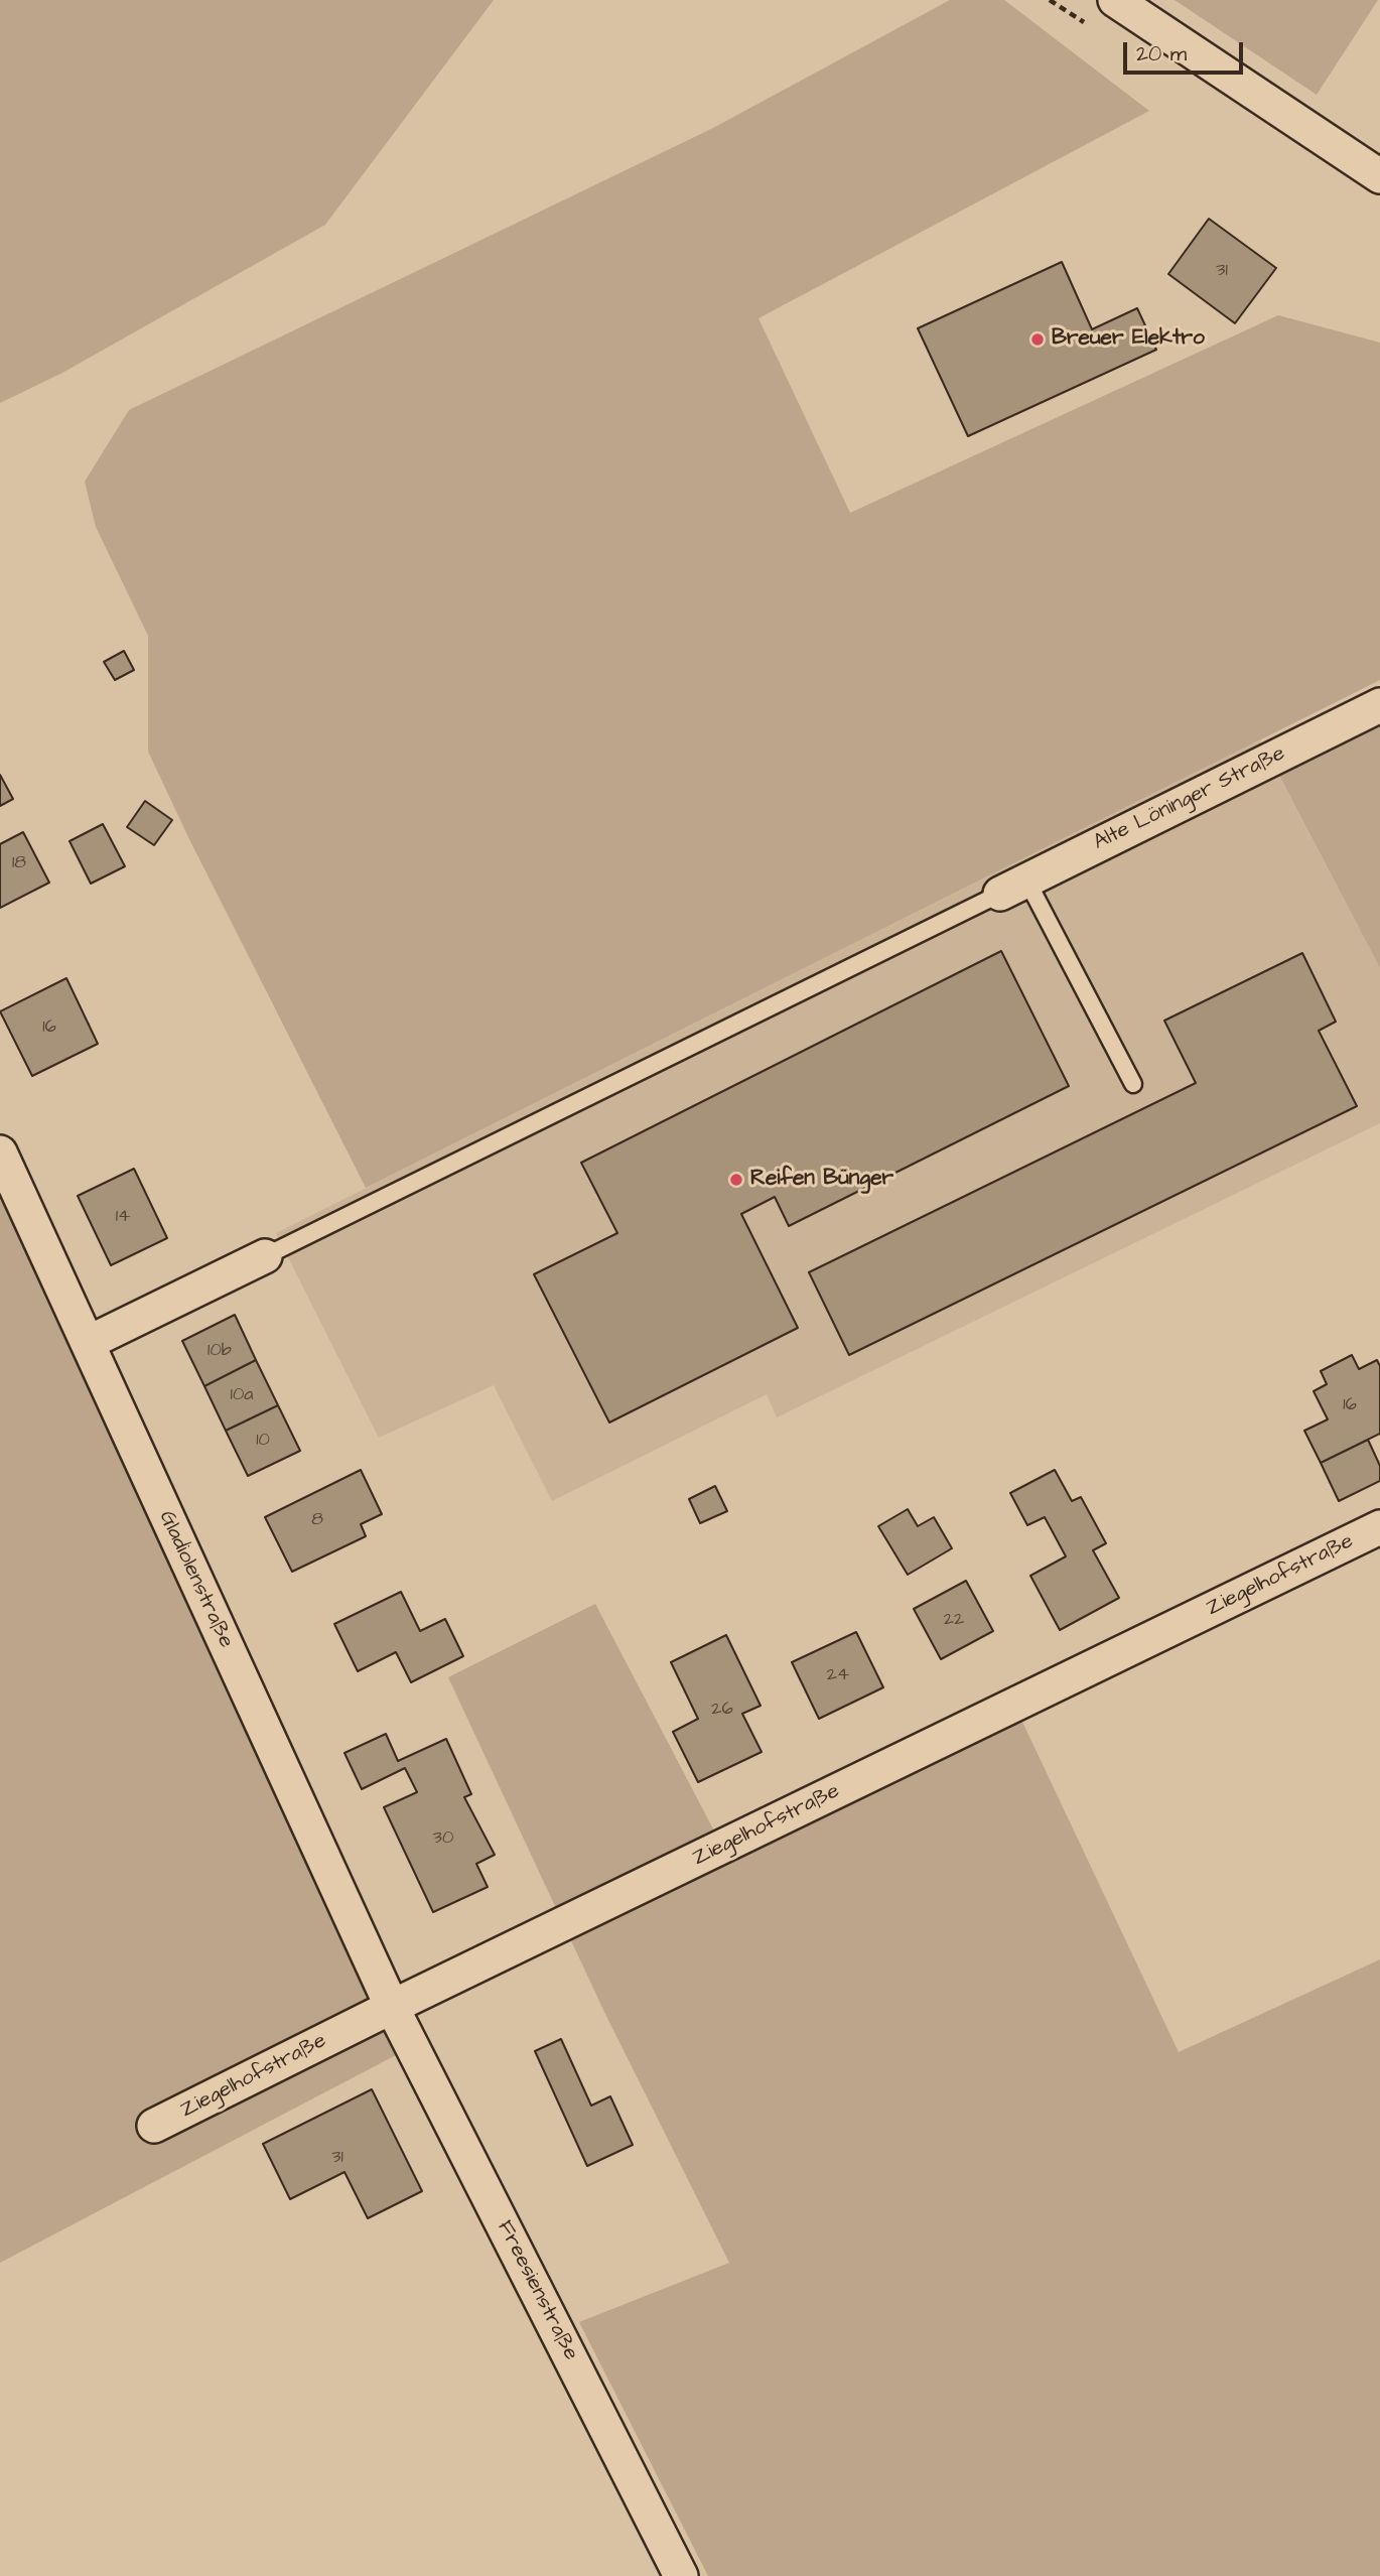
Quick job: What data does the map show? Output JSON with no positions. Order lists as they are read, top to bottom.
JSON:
{
  "streets": {
    "street": [
      "Alte Löninger Straße",
      "Ziegelhofstraße",
      "Gladiolenstraße",
      "Freesienstraße"
    ]
  },
  "crossings": [
    ["Ziegelhofstraße", "Gladiolenstraße"],
    ["Ziegelhofstraße", "Freesienstraße"],
    ["Gladiolenstraße", "Freesienstraße"]
  ],
  "places": ["Breuer Elektro", "Reifen Bünger"],
  "house_numbers": [
    "31",
    "18",
    "16",
    "14",
    "10b",
    "10a",
    "16",
    "10",
    "8",
    "22",
    "24",
    "26",
    "30",
    "31"
  ],
  "scale_bar": "20 m"
}
